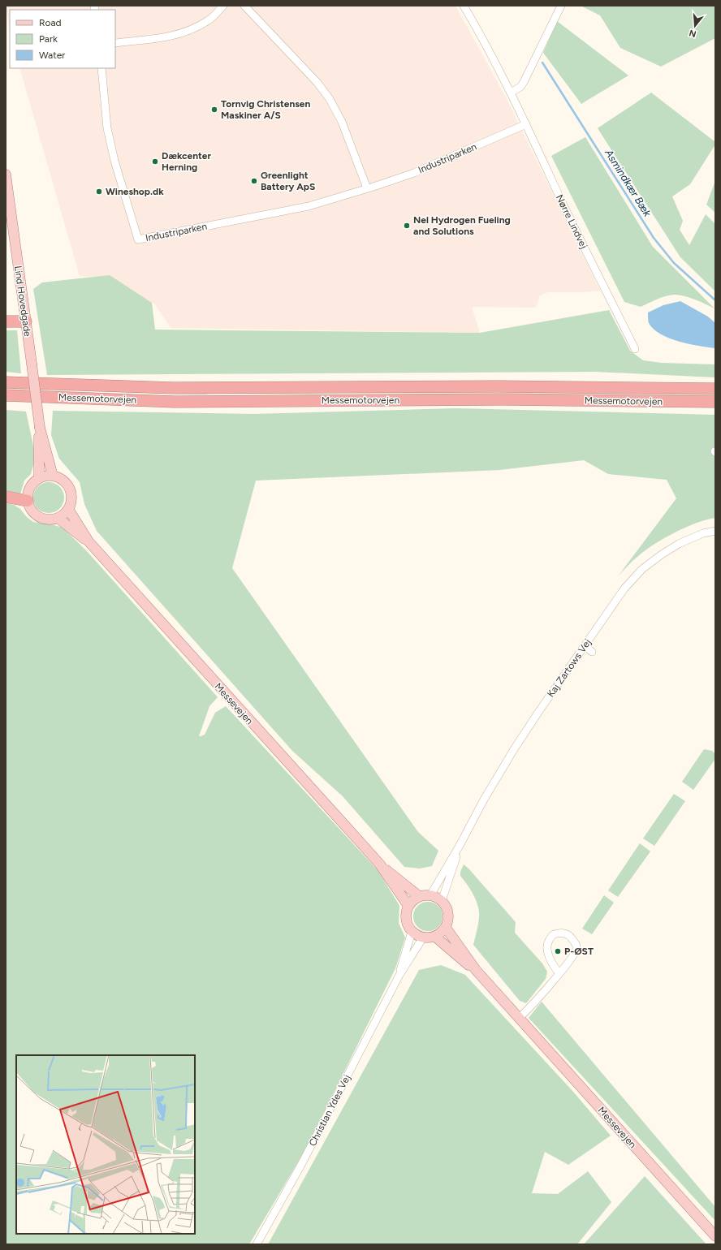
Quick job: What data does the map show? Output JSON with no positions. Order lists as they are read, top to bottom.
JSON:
{
  "streets": {
    "highway": ["Messemotorvejen"],
    "main road": ["Lind Hovedgade", "Messevejen"],
    "street": [
      "Industriparken",
      "Nørre Lindvej",
      "Kaj Zartows Vej",
      "Christian Ydes Vej"
    ]
  },
  "crossings": [
    ["Industriparken", "Nørre Lindvej"],
    ["Lind Hovedgade", "Messevejen"],
    ["Kaj Zartows Vej", "Messevejen"],
    ["Kaj Zartows Vej", "Christian Ydes Vej"],
    ["Messevejen", "Christian Ydes Vej"]
  ],
  "water": ["Asmindkær Bæk"],
  "places": [
    "Tornvig Christensen Maskiner A/S",
    "Dækcenter Herning",
    "Greenlight Battery ApS",
    "Wineshop.dk",
    "Nel Hydrogen Fueling and Solutions",
    "P-ØST"
  ],
  "legend": ["Road", "Park", "Water"],
  "north": "bottom"
}
